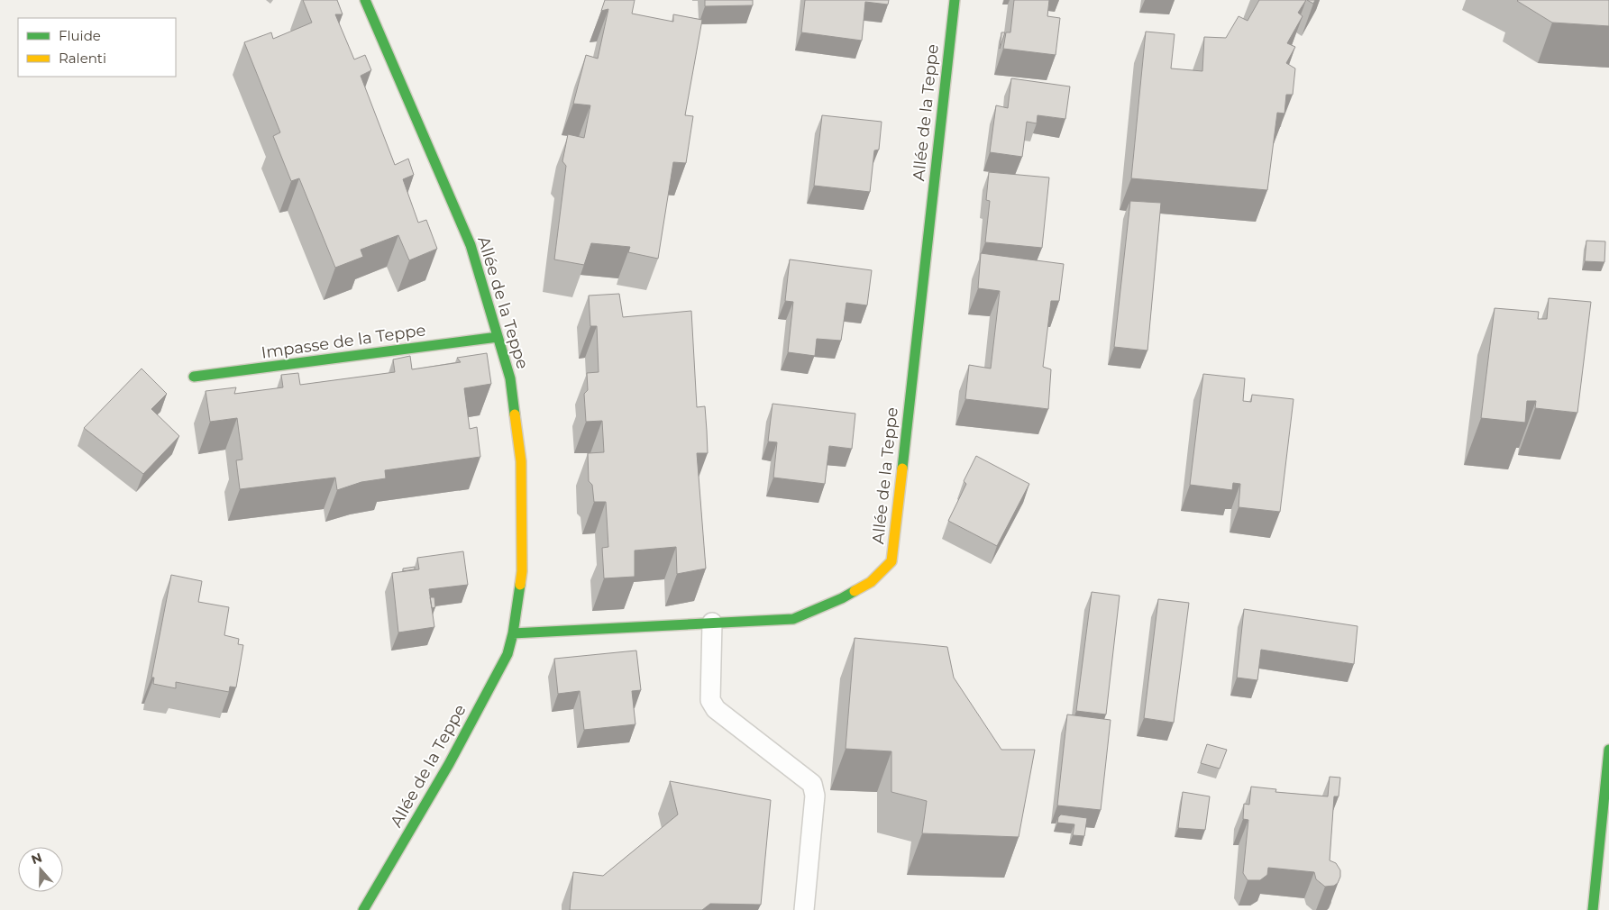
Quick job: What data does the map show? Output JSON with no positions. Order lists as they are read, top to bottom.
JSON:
{
  "streets": {
    "street": ["Allée de la Teppe", "Impasse de la Teppe"]
  },
  "crossings": [
    ["Allée de la Teppe", "Impasse de la Teppe"]
  ],
  "legend": ["Fluide", "Ralenti"],
  "north": "top"
}
